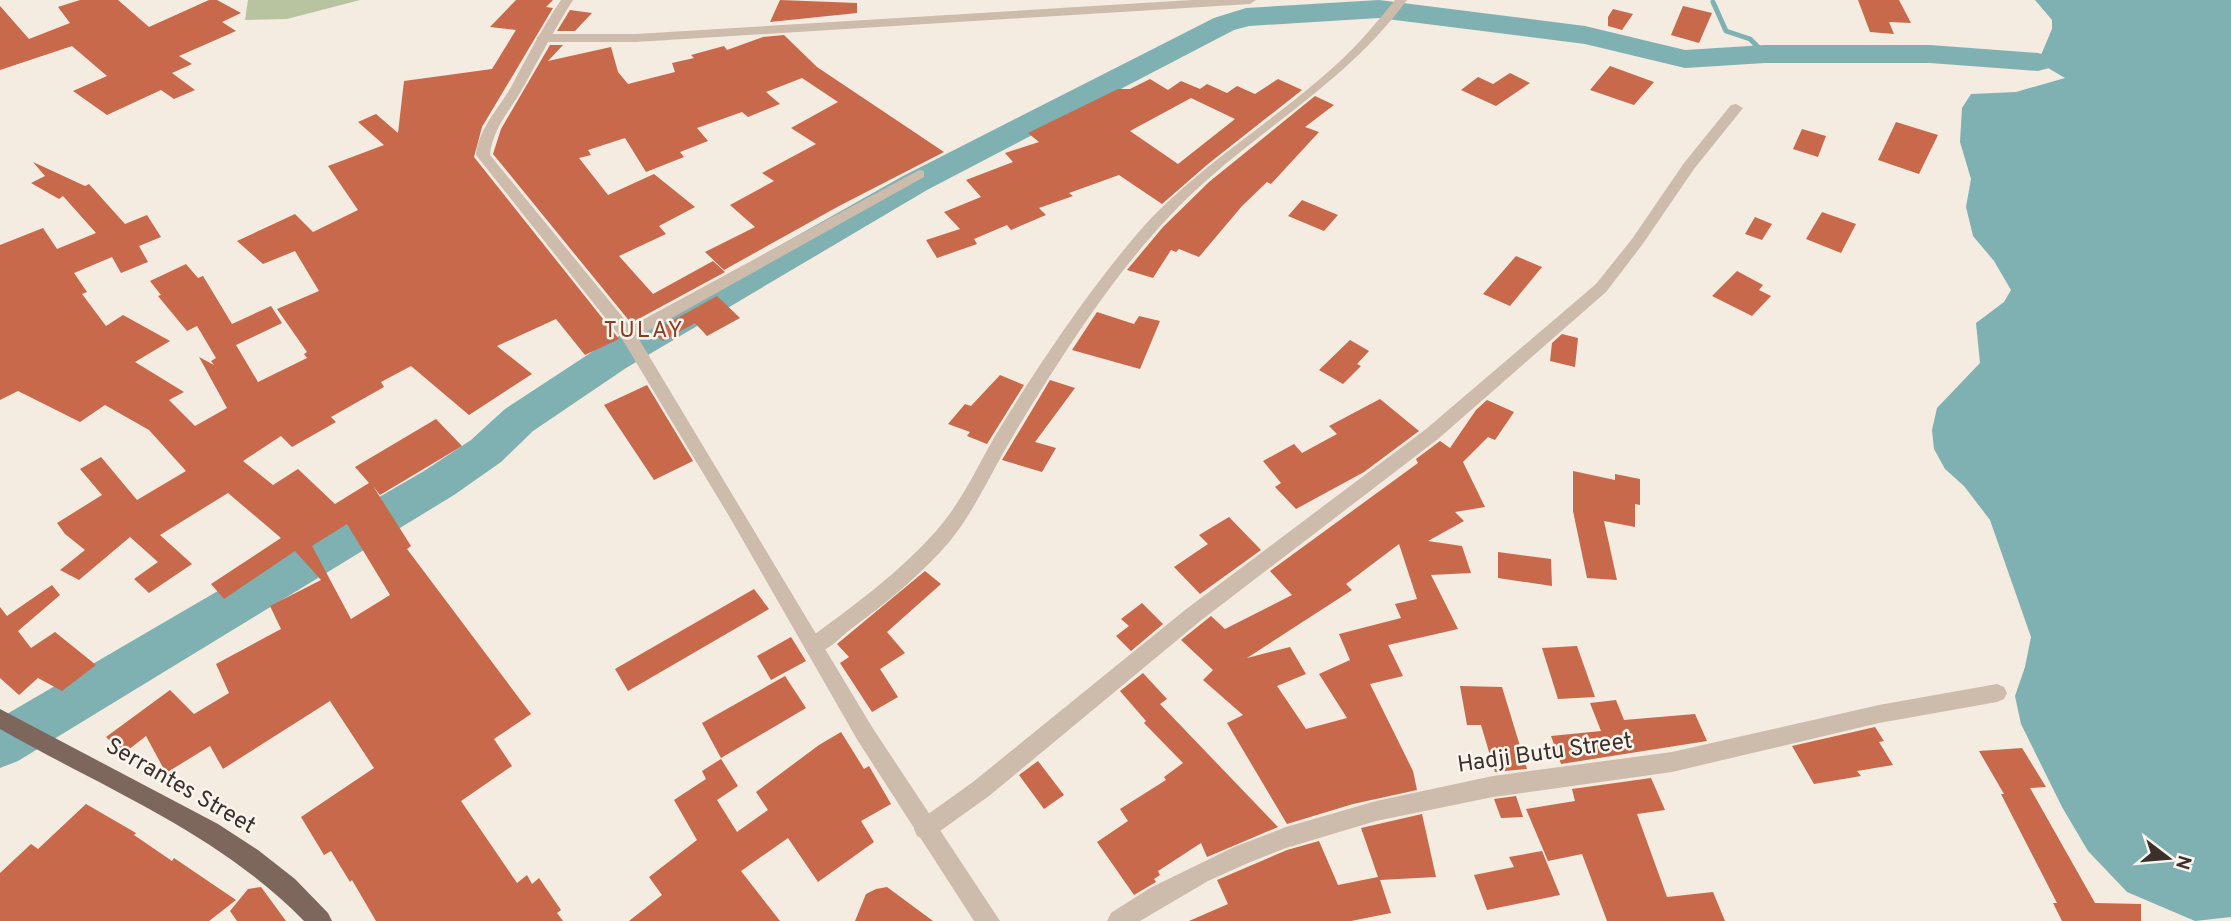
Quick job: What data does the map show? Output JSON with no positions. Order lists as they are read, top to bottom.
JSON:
{
  "streets": {
    "main road": ["Serrantes Street"],
    "street": ["Hadji Butu Street"]
  },
  "districts": ["TULAY"],
  "north": "right"
}
